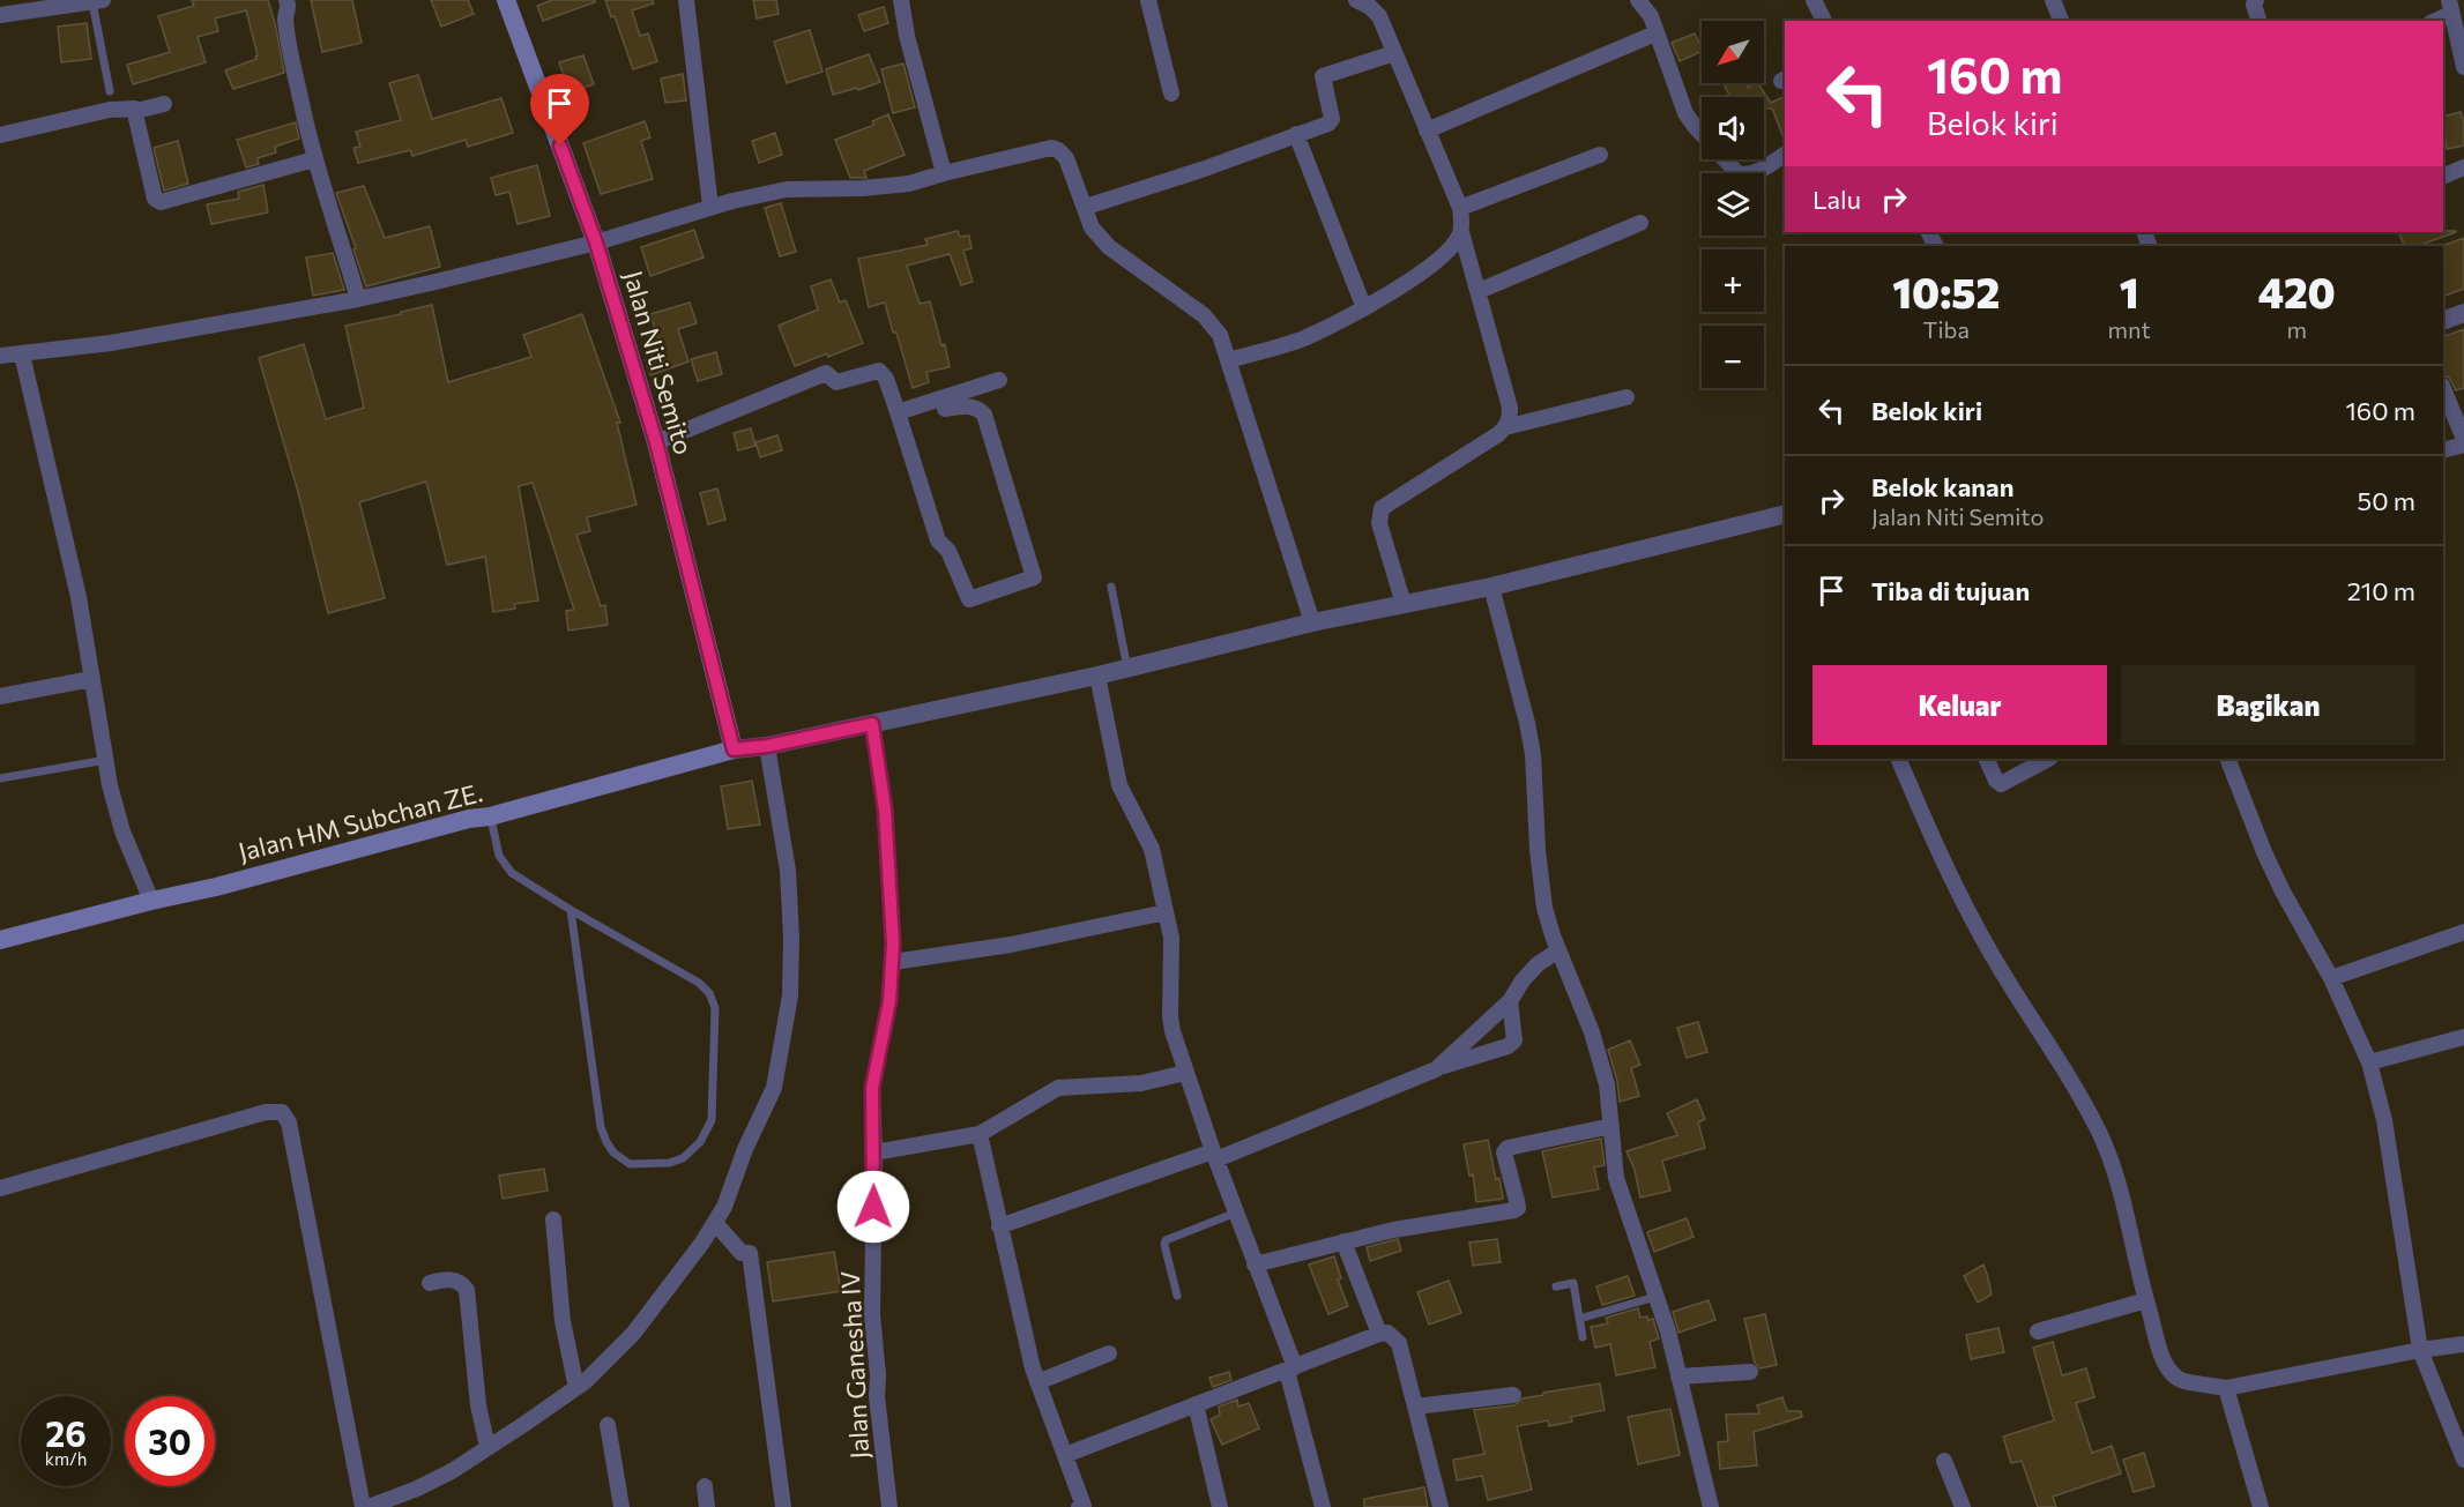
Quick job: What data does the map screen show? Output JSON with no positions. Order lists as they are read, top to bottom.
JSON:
{
  "streets": {
    "main road": ["Jalan Niti Semito", "Jalan HM Subchan ZE."],
    "street": ["Jalan Ganesha IV"]
  },
  "crossings": [
    ["Jalan Niti Semito", "Jalan HM Subchan ZE."]
  ],
  "north": "bottom left",
  "page": {
    "map_buttons": ["+", "−"],
    "turn": ["160 m", "Belok kiri"],
    "then": "Lalu",
    "eta": [
      "10:52",
      "Tiba",
      "1",
      "mnt",
      "420",
      "m"
    ],
    "list": [
      {
        "name": "Belok kiri",
        "value": "160 m"
      },
      {
        "name": "Belok kanan",
        "note": "Jalan Niti Semito",
        "value": "50 m"
      },
      {
        "name": "Tiba di tujuan",
        "value": "210 m"
      }
    ],
    "buttons": ["Keluar", "Bagikan"],
    "speed": "26 km/h",
    "limit": "30"
  }
}
